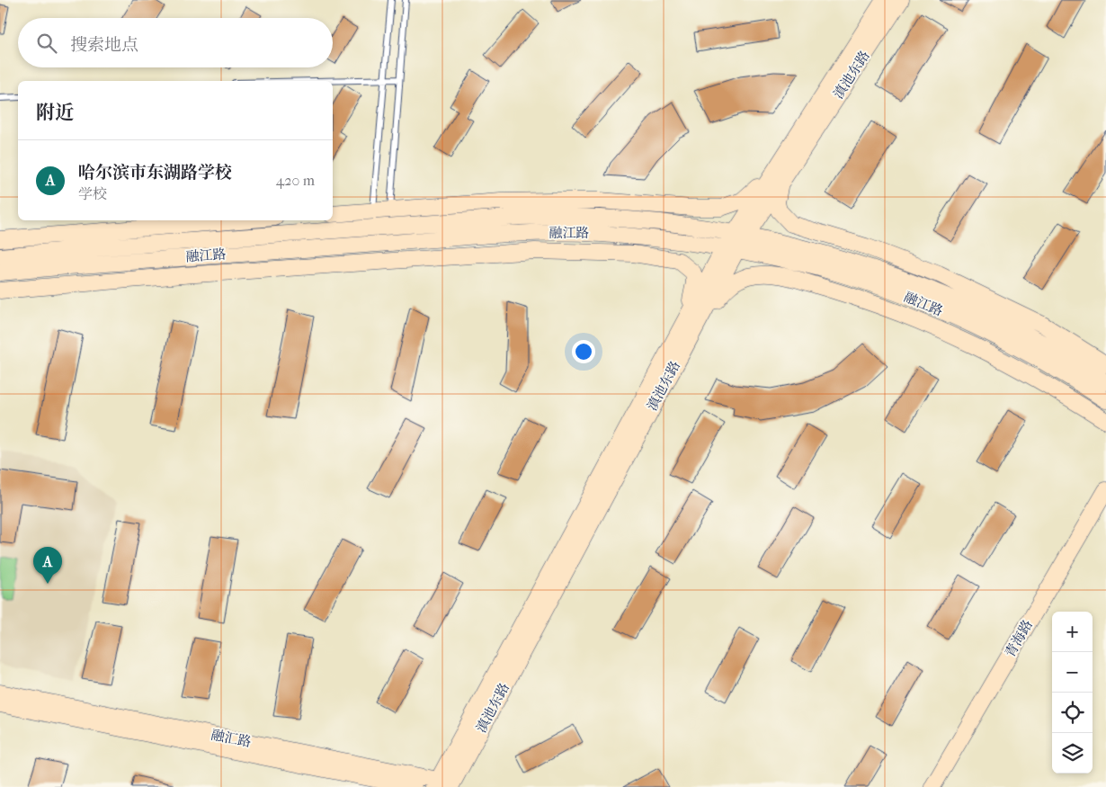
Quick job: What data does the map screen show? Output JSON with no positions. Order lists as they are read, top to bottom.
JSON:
{
  "streets": {
    "street": [
      "滇池东路",
      "融江路",
      "青海路",
      "融汇路"
    ]
  },
  "crossings": [
    ["滇池东路", "融江路"],
    ["滇池东路", "融汇路"]
  ],
  "page": {
    "search": "搜索地点",
    "heading": "附近",
    "list": [
      {
        "mark": "A",
        "name": "哈尔滨市东湖路学校",
        "note": "学校",
        "value": "420 m"
      }
    ],
    "pins": "A",
    "map_buttons": ["+", "−"]
  }
}
